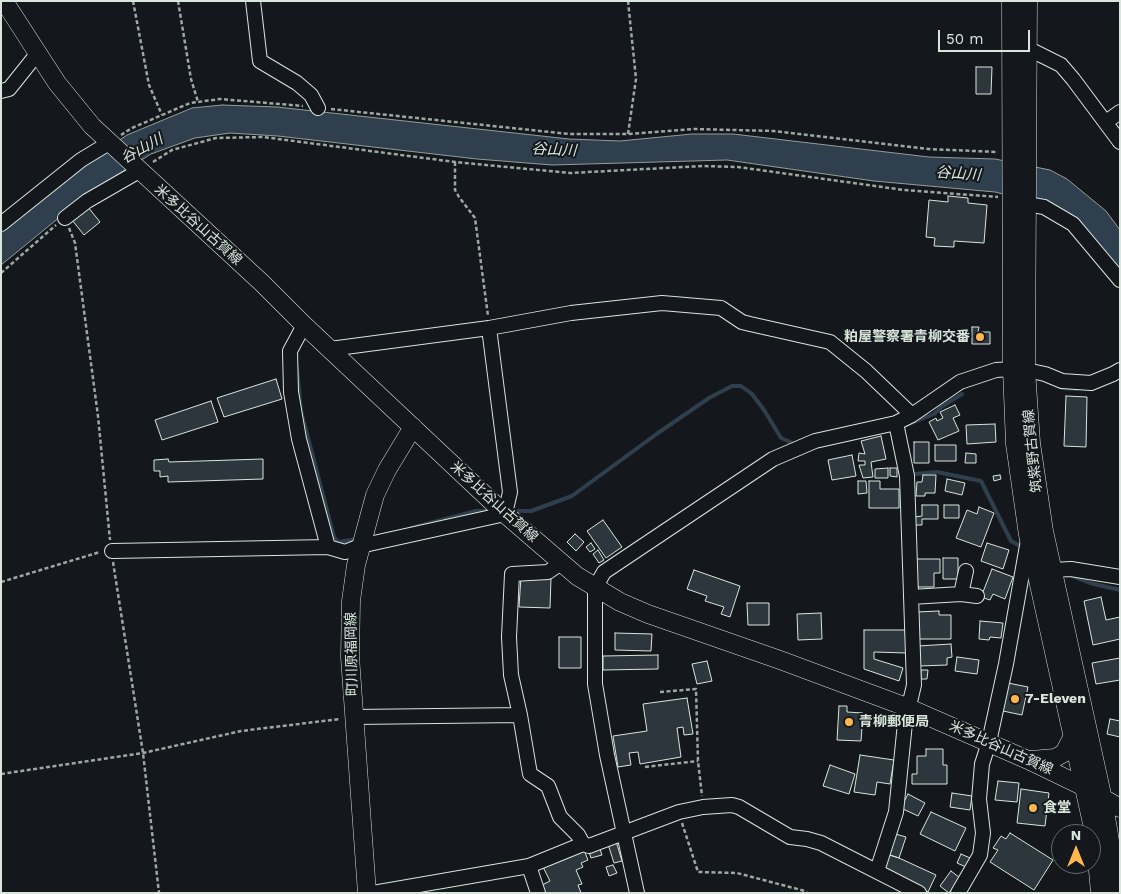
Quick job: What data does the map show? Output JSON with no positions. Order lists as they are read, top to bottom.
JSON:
{
  "streets": {
    "main road": ["米多比谷山古賀線", "筑紫野古賀線", "町川原福岡線"]
  },
  "crossings": [
    ["米多比谷山古賀線", "筑紫野古賀線"],
    ["米多比谷山古賀線", "町川原福岡線"]
  ],
  "water": ["谷山川"],
  "places": [
    "粕屋警察署青柳交番",
    "7-Eleven",
    "青柳郵便局",
    "食堂"
  ],
  "scale_bar": "50 m",
  "north": "top"
}
